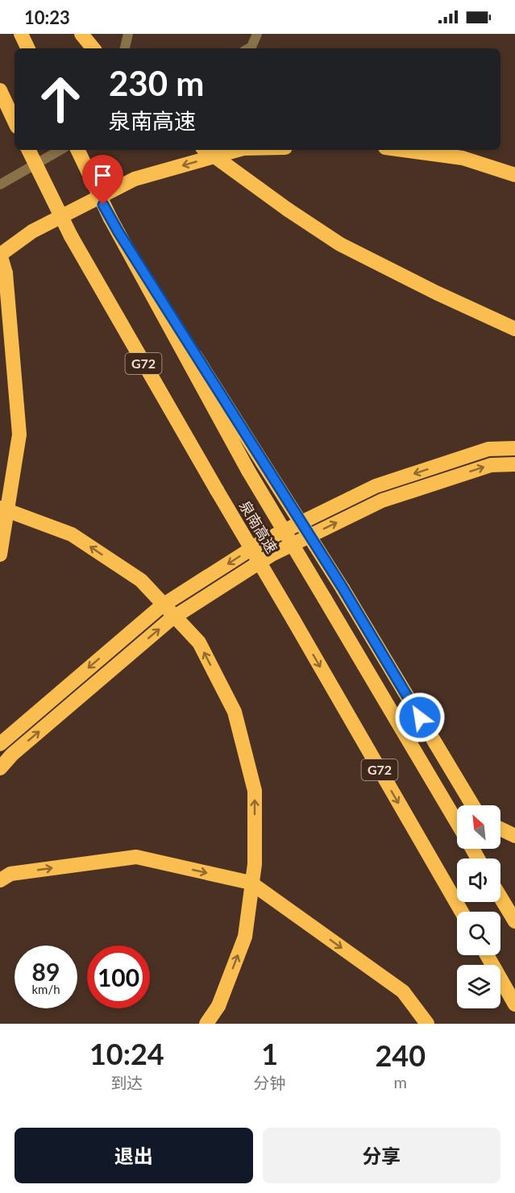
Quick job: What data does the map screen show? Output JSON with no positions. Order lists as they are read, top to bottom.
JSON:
{
  "streets": {
    "highway": ["G72", "泉南高速"]
  },
  "north": "top left",
  "page": {
    "status": "10:23",
    "turn": ["230 m", "泉南高速"],
    "speed": "89 km/h",
    "limit": "100",
    "eta": [
      "10:24",
      "到达",
      "1",
      "分钟",
      "240",
      "m"
    ],
    "buttons": ["退出", "分享"]
  }
}
